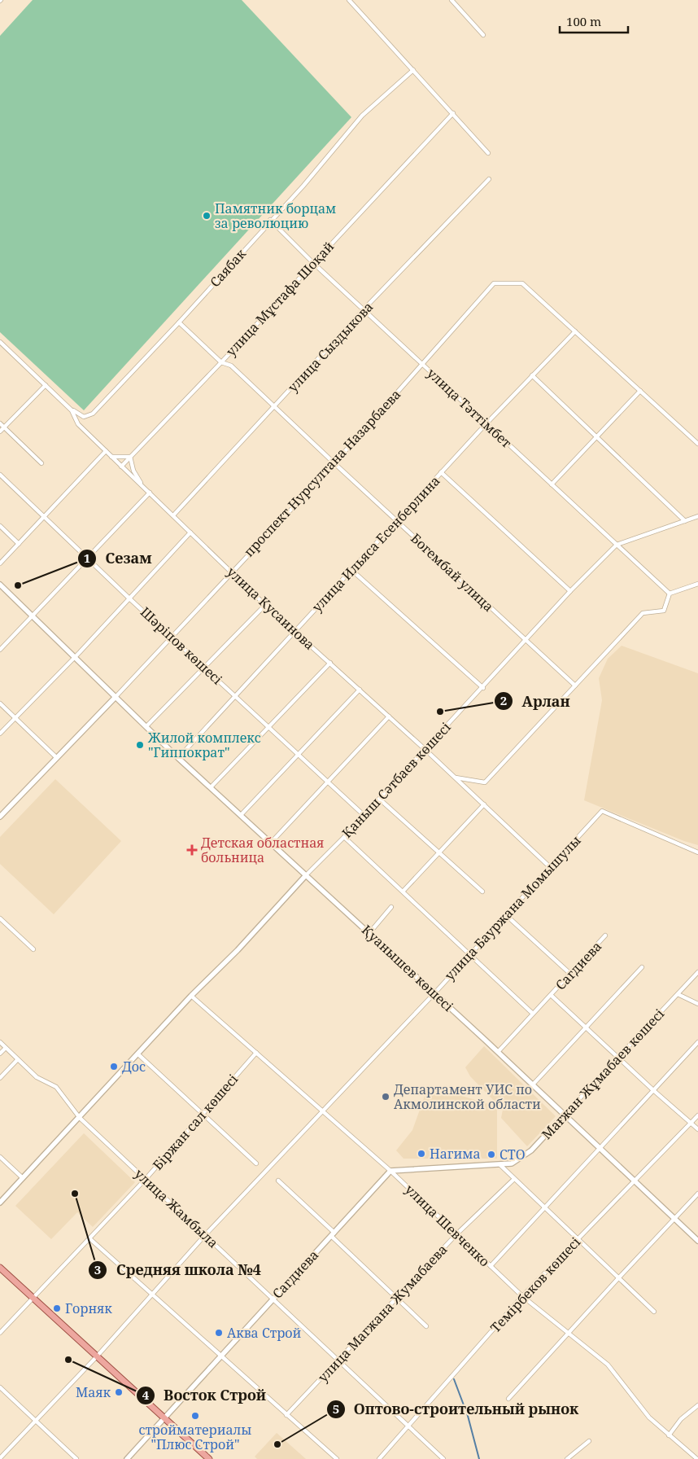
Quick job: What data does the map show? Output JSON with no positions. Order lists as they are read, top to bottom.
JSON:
{
  "streets": {
    "street": [
      "Саябак",
      "улица Мұстафа Шоқай",
      "улица Сыздыкова",
      "улица Тәттімбет",
      "проспект Нурсултана Назарбаева",
      "улица Ильяса Есенберлина",
      "Богембай улица",
      "улица Кусаинова",
      "Шәріпов көшесі",
      "Қаныш Сәтбаев көшесі",
      "улица Бауржана Момышулы",
      "Сагдиева",
      "Қуанышев көшесі",
      "Мағжан Жұмабаев көшесі",
      "Біржан сал көшесі",
      "улица Жамбыла",
      "улица Шевченко",
      "Темірбеков көшесі",
      "улица Магжана Жумабаева"
    ]
  },
  "crossings": [
    ["Саябак", "улица Тәттімбет"],
    ["Саябак", "Богембай улица"],
    ["Саябак", "улица Кусаинова"],
    ["улица Мұстафа Шоқай", "улица Тәттімбет"],
    ["улица Мұстафа Шоқай", "Богембай улица"],
    ["улица Мұстафа Шоқай", "улица Кусаинова"],
    ["улица Сыздыкова", "улица Тәттімбет"],
    ["улица Сыздыкова", "Богембай улица"],
    ["улица Сыздыкова", "улица Кусаинова"],
    ["улица Тәттімбет", "проспект Нурсултана Назарбаева"],
    ["улица Тәттімбет", "улица Ильяса Есенберлина"],
    ["улица Тәттімбет", "Қаныш Сәтбаев көшесі"],
    ["проспект Нурсултана Назарбаева", "улица Ильяса Есенберлина"],
    ["проспект Нурсултана Назарбаева", "Богембай улица"],
    ["проспект Нурсултана Назарбаева", "улица Кусаинова"],
    ["проспект Нурсултана Назарбаева", "Шәріпов көшесі"],
    ["проспект Нурсултана Назарбаева", "Қуанышев көшесі"],
    ["улица Ильяса Есенберлина", "Богембай улица"],
    ["улица Ильяса Есенберлина", "улица Кусаинова"],
    ["улица Ильяса Есенберлина", "Шәріпов көшесі"],
    ["улица Ильяса Есенберлина", "Қуанышев көшесі"],
    ["Богембай улица", "Қаныш Сәтбаев көшесі"],
    ["улица Кусаинова", "Қаныш Сәтбаев көшесі"],
    ["улица Кусаинова", "улица Бауржана Момышулы"],
    ["Шәріпов көшесі", "Қаныш Сәтбаев көшесі"],
    ["Қаныш Сәтбаев көшесі", "Қуанышев көшесі"],
    ["Қаныш Сәтбаев көшесі", "улица Жамбыла"],
    ["Қаныш Сәтбаев көшесі", "улица Шевченко"],
    ["улица Бауржана Момышулы", "Қуанышев көшесі"],
    ["улица Бауржана Момышулы", "улица Жамбыла"],
    ["улица Бауржана Момышулы", "улица Шевченко"],
    ["Сагдиева", "Қуанышев көшесі"],
    ["Сагдиева", "улица Жамбыла"],
    ["Сагдиева", "улица Шевченко"],
    ["Қуанышев көшесі", "Мағжан Жұмабаев көшесі"],
    ["Қуанышев көшесі", "Темірбеков көшесі"],
    ["Біржан сал көшесі", "улица Жамбыла"],
    ["Біржан сал көшесі", "улица Шевченко"],
    ["улица Жамбыла", "Темірбеков көшесі"],
    ["улица Жамбыла", "улица Магжана Жумабаева"],
    ["улица Шевченко", "Темірбеков көшесі"],
    ["улица Шевченко", "улица Магжана Жумабаева"]
  ],
  "places": {
    "other": [
      "Памятник борцам за революцию",
      "Сезам",
      "Арлан",
      "Жилой комплекс \"Гиппократ\"",
      "Дос",
      "Департамент УИС по Акмолинской области",
      "Нагима",
      "СТО",
      "Средняя школа №4",
      "Горняк",
      "Аква Строй",
      "Восток Строй",
      "Маяк",
      "стройматериалы \"Плюс Строй\"",
      "Оптово-строительный рынок"
    ],
    "health": ["Детская областная больница"]
  },
  "scale_bar": "100 m"
}
